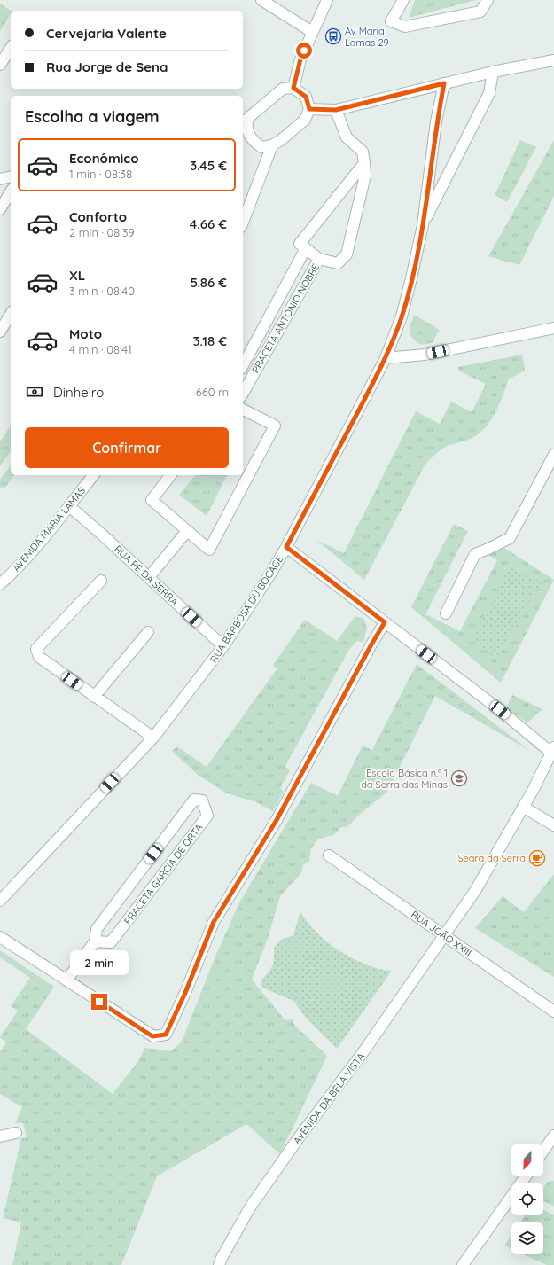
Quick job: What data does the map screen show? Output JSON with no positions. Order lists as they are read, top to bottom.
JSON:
{
  "streets": {
    "street": [
      "PRACETA ANTÓNIO NOBRE",
      "AVENIDA MARIA LAMAS",
      "RUA PÉ DA SERRA",
      "RUA BARBOSA DU BOCAGE",
      "PRACETA GARCIA DE ORTA",
      "RUA JOÃO XXIII",
      "AVENIDA DA BELA VISTA"
    ]
  },
  "crossings": [
    ["AVENIDA MARIA LAMAS", "RUA PÉ DA SERRA"],
    ["RUA PÉ DA SERRA", "RUA BARBOSA DU BOCAGE"],
    ["RUA JOÃO XXIII", "AVENIDA DA BELA VISTA"]
  ],
  "places": {
    "bus stop": ["Av Maria Lamas 29"],
    "school or university": ["Escola Básica n.º 1 da Serra das Minas"],
    "cafe": ["Seara da Serra"]
  },
  "north": "bottom",
  "page": {
    "banner": ["Cervejaria Valente", "Rua Jorge de Sena"],
    "heading": "Escolha a viagem",
    "list": [
      {
        "name": "Econômico",
        "note": "1 min · 08:38",
        "value": "3.45 €"
      },
      {
        "name": "Conforto",
        "note": "2 min · 08:39",
        "value": "4.66 €"
      },
      {
        "name": "XL",
        "note": "3 min · 08:40",
        "value": "5.86 €"
      },
      {
        "name": "Moto",
        "note": "4 min · 08:41",
        "value": "3.18 €"
      }
    ],
    "pay": ["Dinheiro", "660 m"],
    "buttons": "Confirmar",
    "bubble": "2 min"
  }
}
